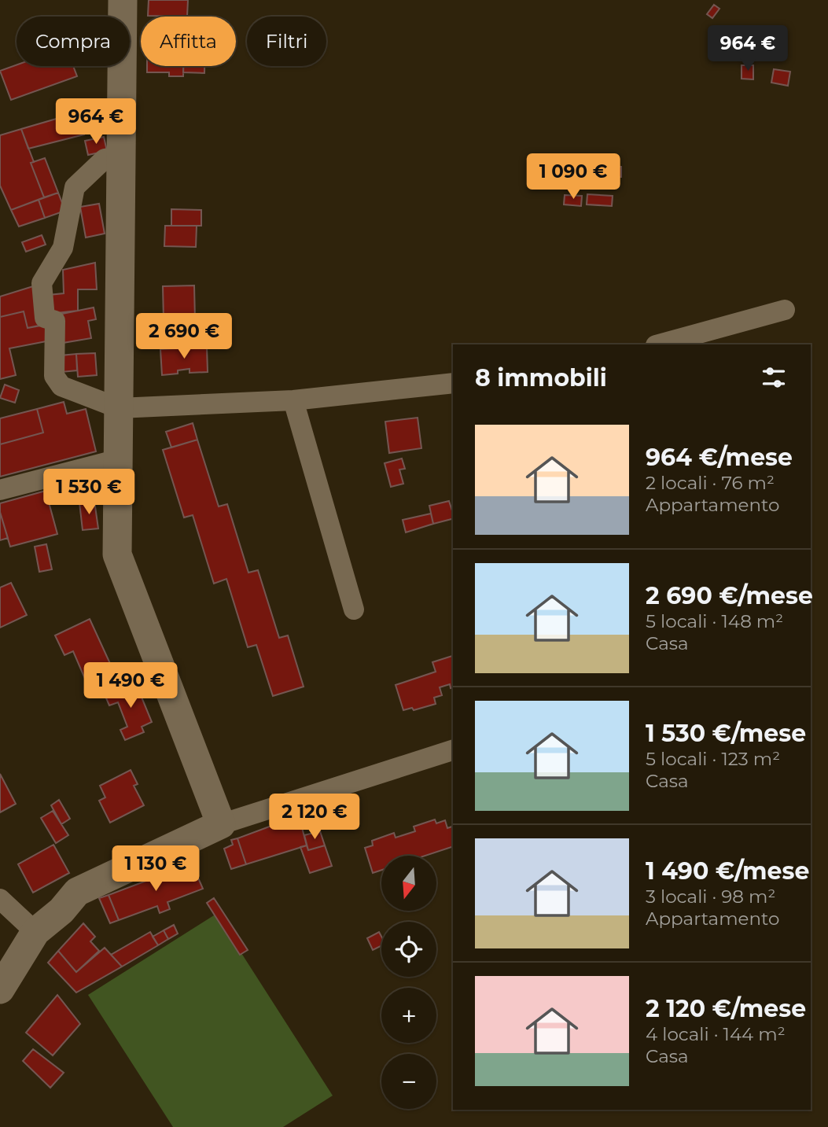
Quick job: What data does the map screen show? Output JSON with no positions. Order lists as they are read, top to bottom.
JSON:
{
  "north": "bottom",
  "page": {
    "chip": ["Compra", "Affitta", "Filtri"],
    "price": [
      "964 €",
      "964 €",
      "1 090 €",
      "2 690 €",
      "1 530 €",
      "1 490 €",
      "2 120 €",
      "1 130 €"
    ],
    "heading": "8 immobili",
    "list": [
      {
        "name": "964 €/mese",
        "note": "2 locali · 76 m² · Appartamento"
      },
      {
        "name": "2 690 €/mese",
        "note": "5 locali · 148 m² · Casa"
      },
      {
        "name": "1 530 €/mese",
        "note": "5 locali · 123 m² · Casa"
      },
      {
        "name": "1 490 €/mese",
        "note": "3 locali · 98 m² · Appartamento"
      },
      {
        "name": "2 120 €/mese",
        "note": "4 locali · 144 m² · Casa"
      }
    ],
    "map_buttons": ["+", "−"]
  }
}
